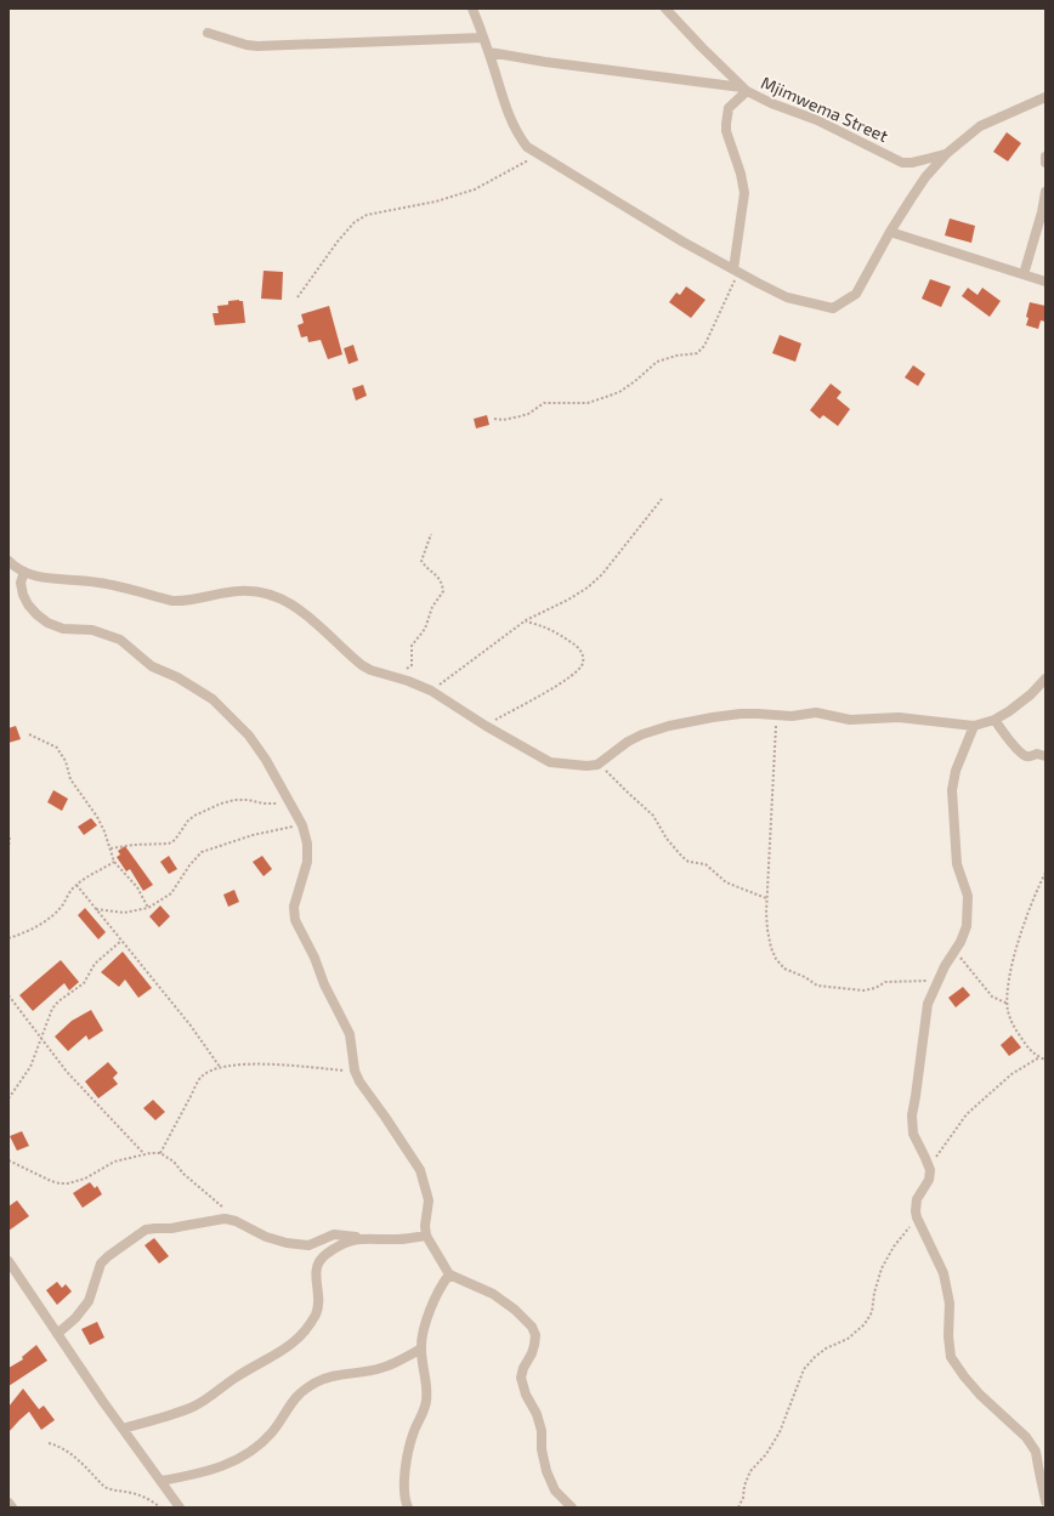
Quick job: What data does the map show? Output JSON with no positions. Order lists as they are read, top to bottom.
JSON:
{
  "streets": {
    "street": ["Mjimwema Street"]
  }
}
